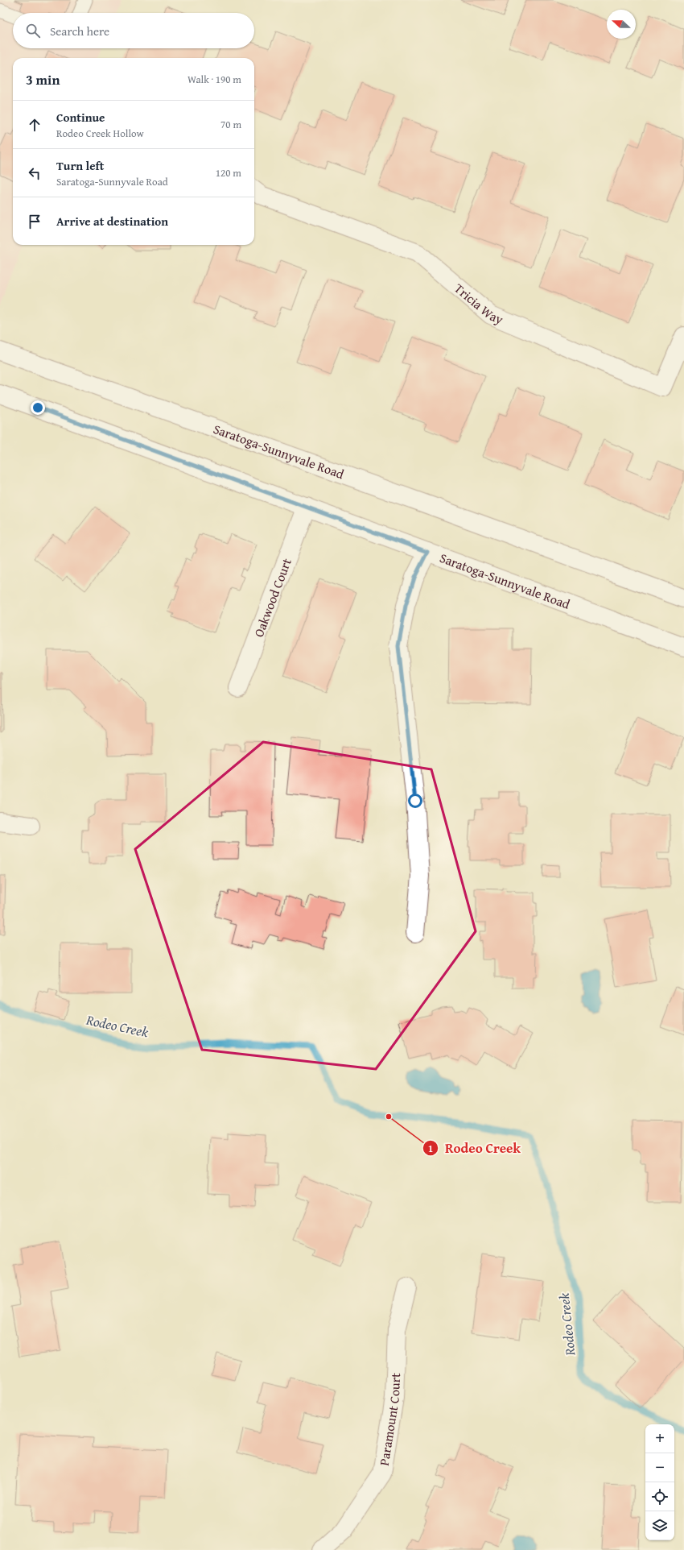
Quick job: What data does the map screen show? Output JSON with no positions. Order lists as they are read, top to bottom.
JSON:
{
  "streets": {
    "main road": [
      "Tricia Way",
      "Saratoga-Sunnyvale Road",
      "Oakwood Court",
      "Paramount Court"
    ]
  },
  "crossings": [
    ["Saratoga-Sunnyvale Road", "Oakwood Court"]
  ],
  "water": ["Rodeo Creek"],
  "places": ["Rodeo Creek"],
  "north": "left",
  "page": {
    "search": "Search here",
    "heading": ["3 min", "Walk · 190 m"],
    "list": [
      ["Continue", "Rodeo Creek Hollow", "70 m"],
      ["Turn left", "Saratoga-Sunnyvale Road", "120 m"],
      "Arrive at destination"
    ],
    "map_buttons": ["+", "−"]
  }
}
